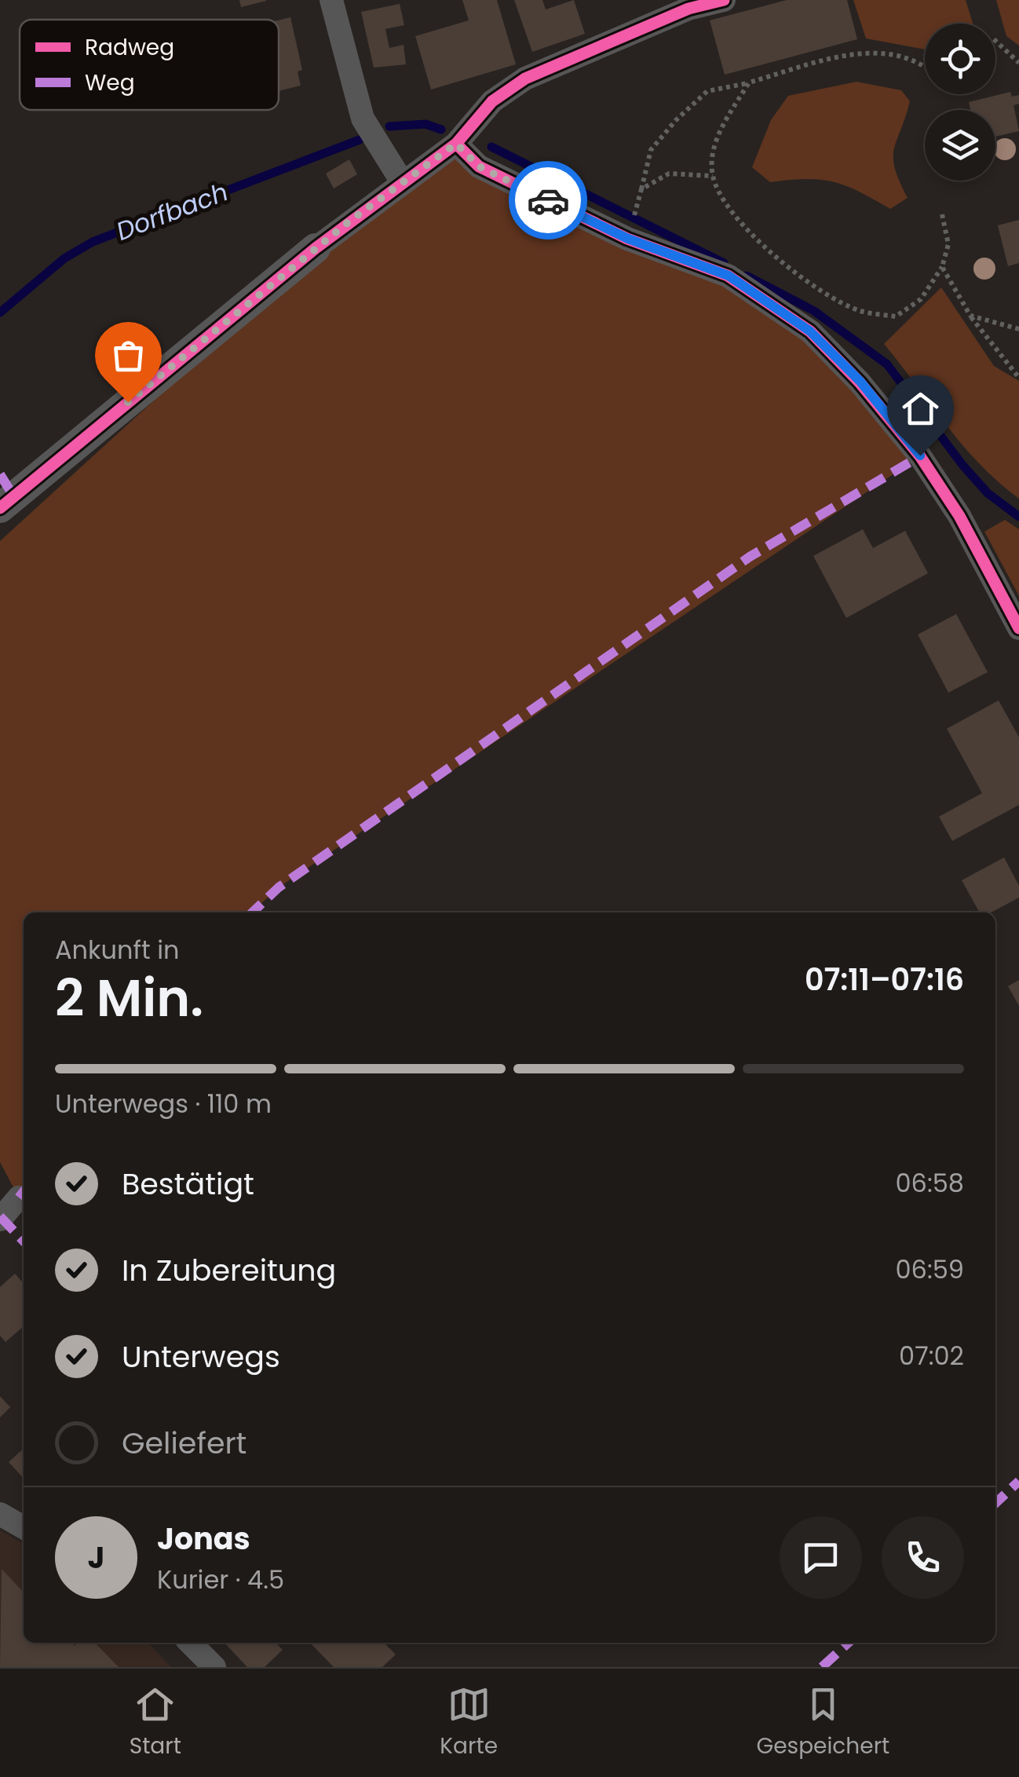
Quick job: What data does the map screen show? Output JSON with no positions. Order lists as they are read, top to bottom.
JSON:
{
  "water": ["Dorfbach"],
  "legend": ["Radweg", "Weg"],
  "page": {
    "heading": ["2 Min.", "Ankunft in", "07:11–07:16"],
    "panel": ["Jonas", "Kurier · 4.5"],
    "bar": "Unterwegs · 110 m",
    "list": [
      ["Bestätigt", "06:58"],
      ["In Zubereitung", "06:59"],
      ["Unterwegs", "07:02"],
      "Geliefert"
    ],
    "round": "J",
    "tabs": ["Start", "Karte", "Gespeichert"]
  }
}
